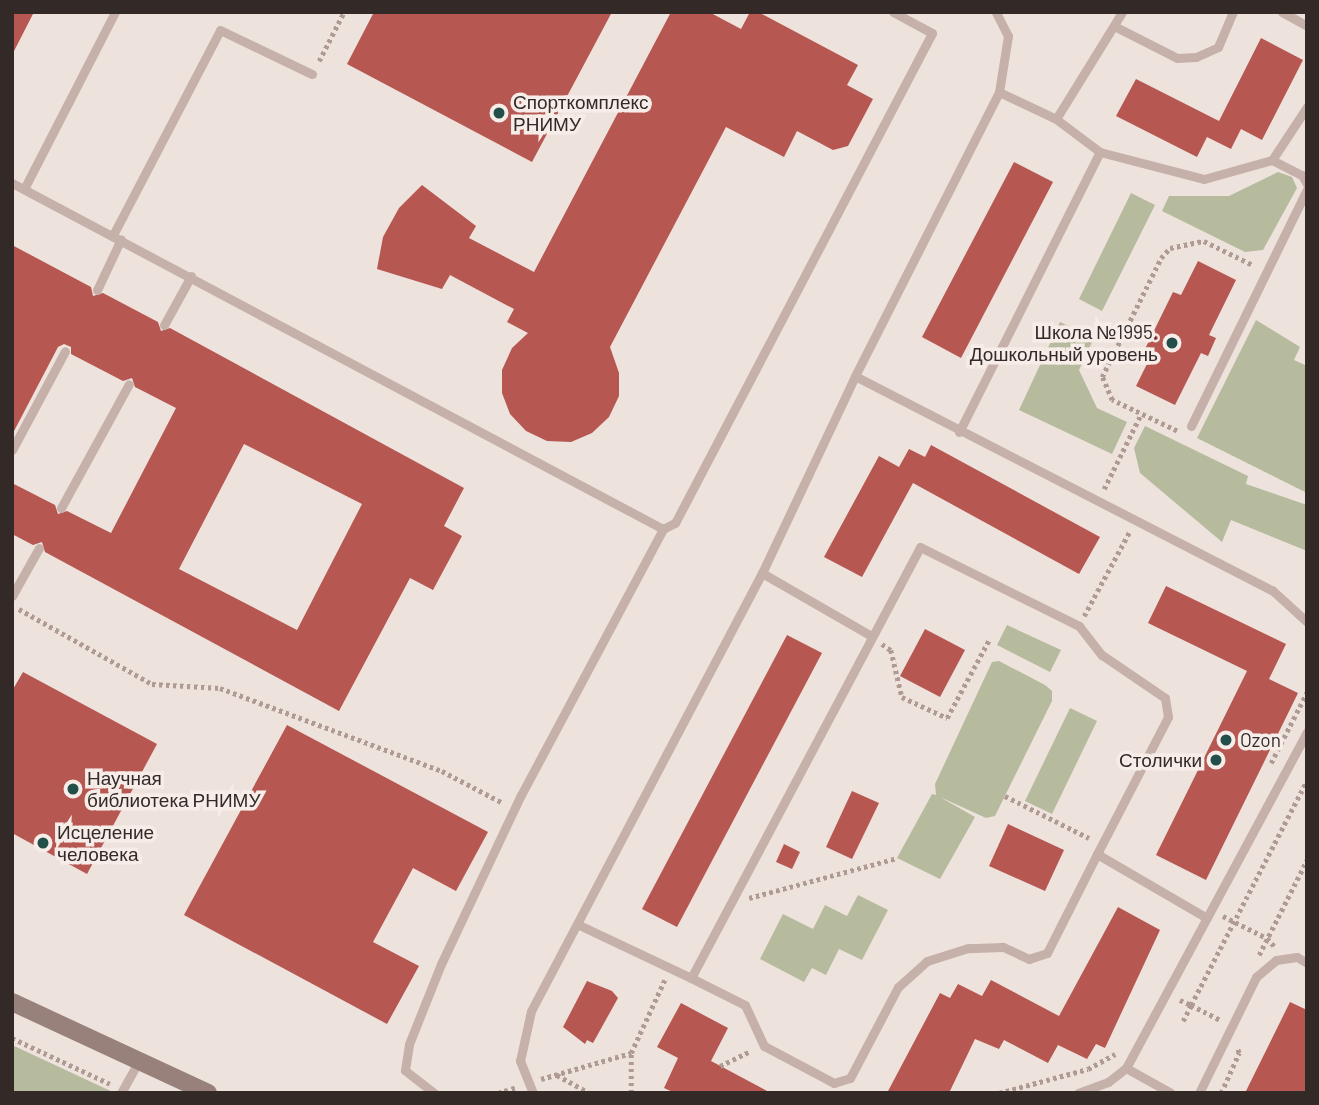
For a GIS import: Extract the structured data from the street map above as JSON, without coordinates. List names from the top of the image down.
{
  "places": [
    "Спорткомплекс РНИМУ",
    "Школа №1995. Дошкольный уровень",
    "Ozon",
    "Столички",
    "Научная библиотека РНИМУ",
    "Исцеление человека"
  ]
}
